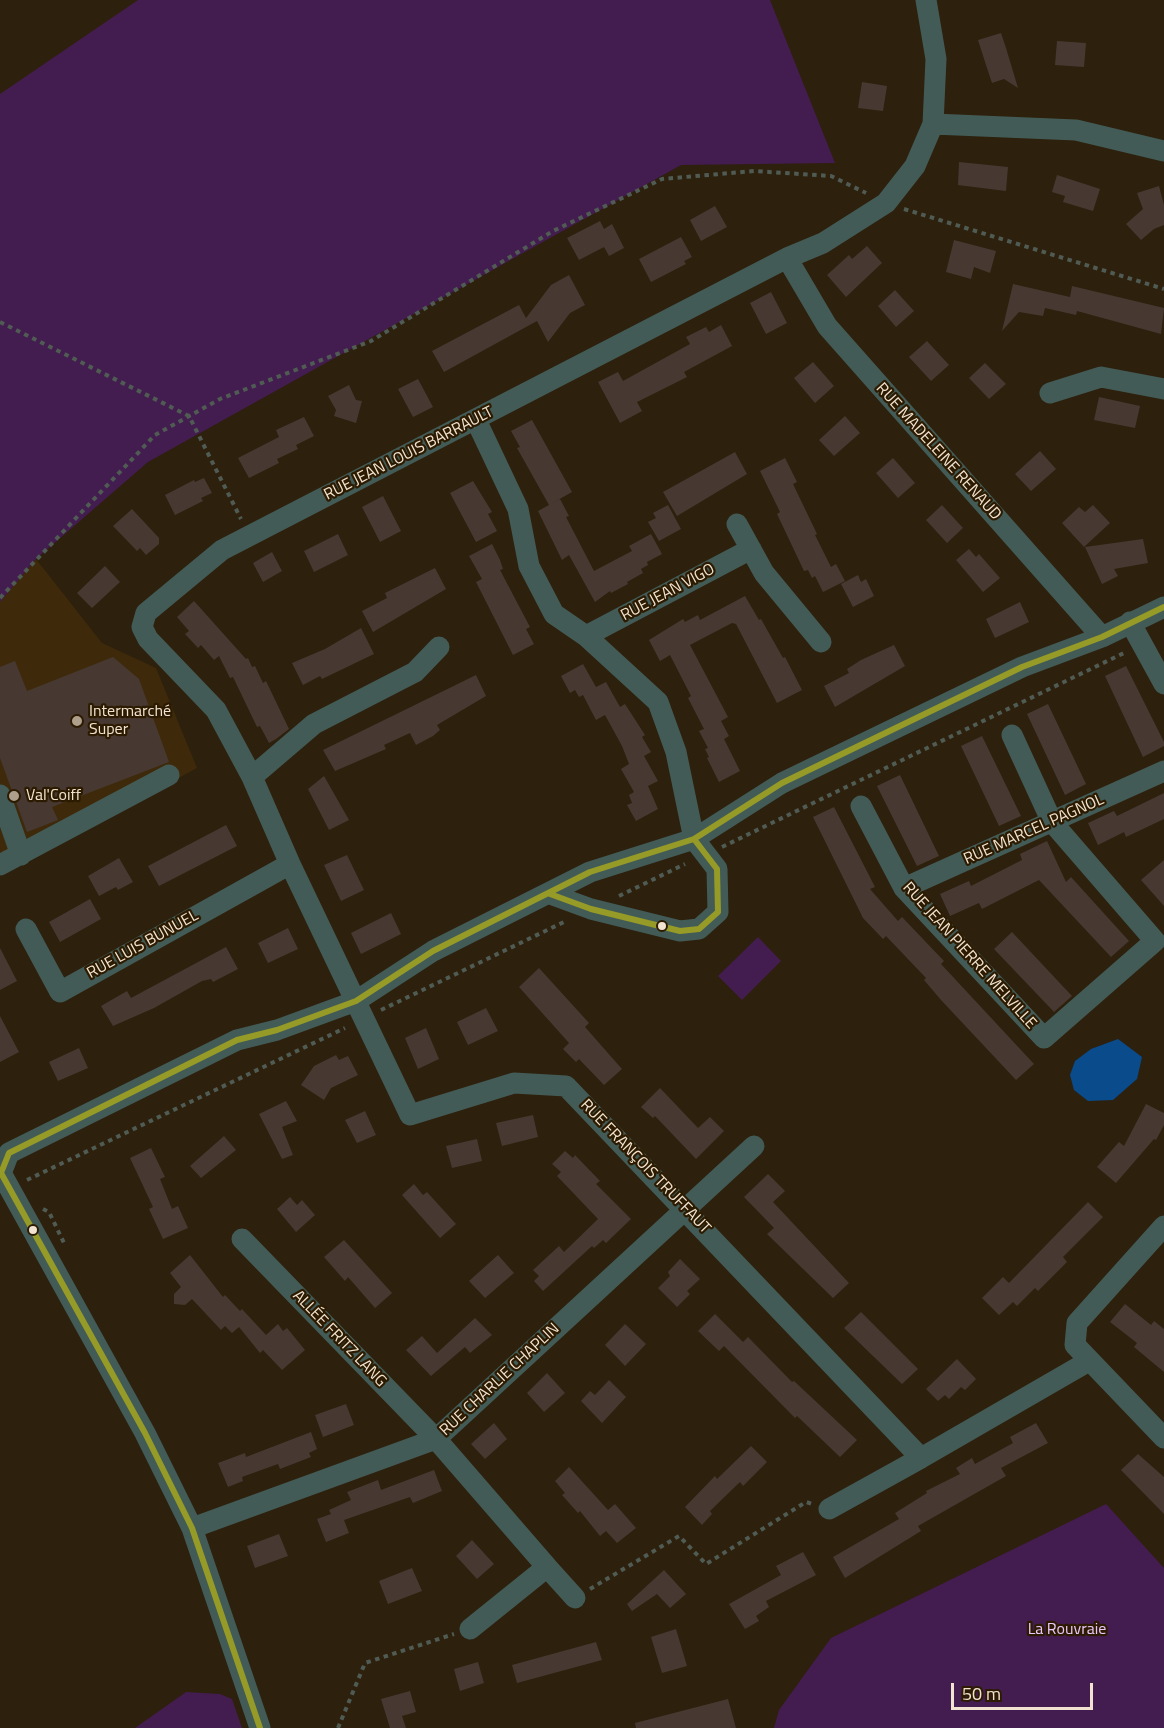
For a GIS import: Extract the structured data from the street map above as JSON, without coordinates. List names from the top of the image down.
{
  "streets": {
    "street": [
      "RUE MADELEINE RENAUD",
      "RUE JEAN LOUIS BARRAULT",
      "RUE JEAN VIGO",
      "RUE MARCEL PAGNOL",
      "RUE LUIS BUNUEL",
      "RUE JEAN PIERRE MELVILLE",
      "RUE FRANÇOIS TRUFFAUT",
      "ALLÉE FRITZ LANG",
      "RUE CHARLIE CHAPLIN"
    ]
  },
  "crossings": [
    ["RUE MADELEINE RENAUD", "RUE JEAN LOUIS BARRAULT"],
    ["RUE JEAN LOUIS BARRAULT", "RUE LUIS BUNUEL"],
    ["RUE JEAN LOUIS BARRAULT", "RUE FRANÇOIS TRUFFAUT"],
    ["RUE MARCEL PAGNOL", "RUE JEAN PIERRE MELVILLE"],
    ["RUE FRANÇOIS TRUFFAUT", "RUE CHARLIE CHAPLIN"],
    ["ALLÉE FRITZ LANG", "RUE CHARLIE CHAPLIN"]
  ],
  "parks": ["La Rouvraie"],
  "places": ["Intermarché Super", "Val'Coiff"],
  "scale_bar": "50 m"
}
